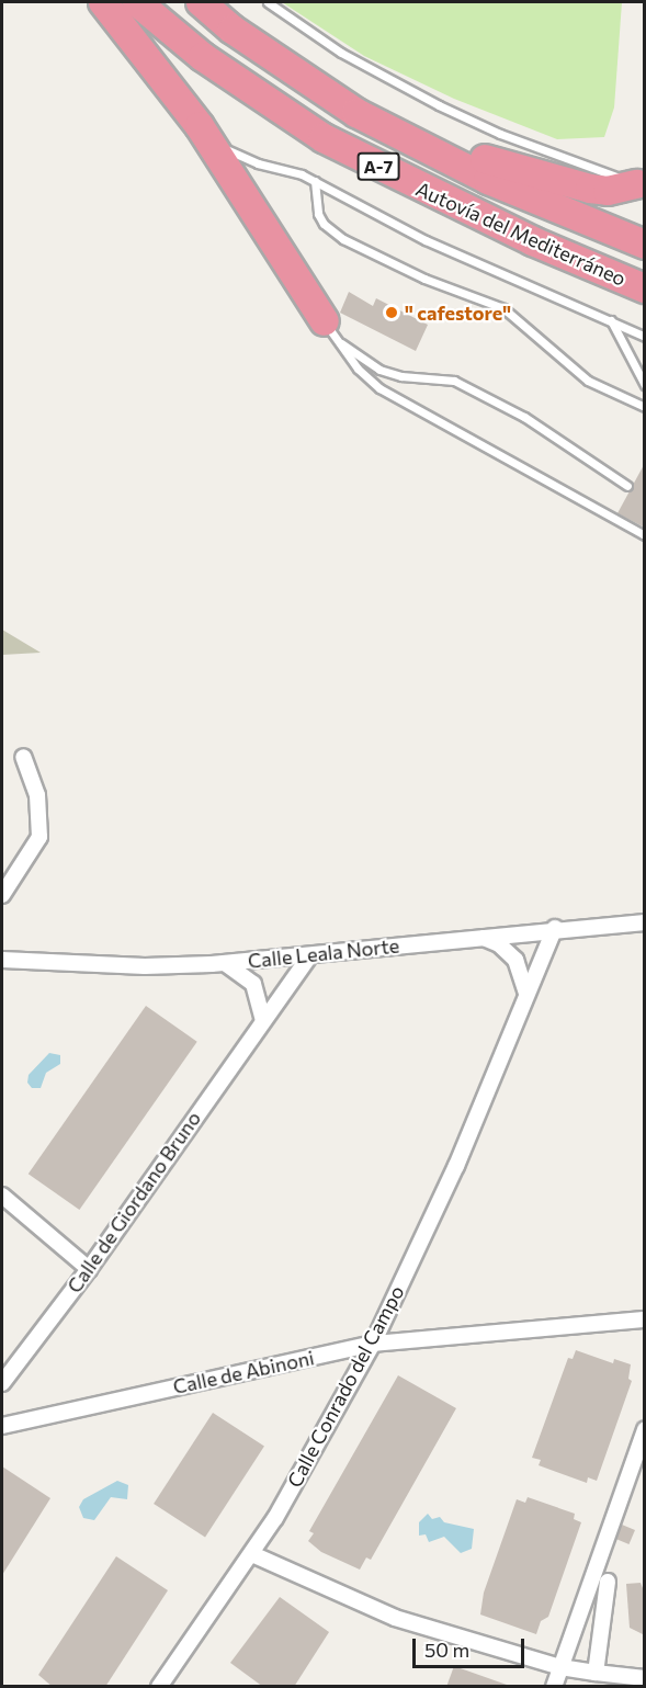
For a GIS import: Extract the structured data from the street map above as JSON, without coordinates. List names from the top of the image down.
{
  "streets": {
    "highway": ["A-7", "Autovía del Mediterráneo"],
    "street": [
      "Calle Leala Norte",
      "Calle de Giordano Bruno",
      "Calle de Abinoni",
      "Calle Conrado del Campo"
    ]
  },
  "crossings": [
    ["Calle Leala Norte", "Calle de Giordano Bruno"],
    ["Calle Leala Norte", "Calle Conrado del Campo"],
    ["Calle de Abinoni", "Calle Conrado del Campo"]
  ],
  "places": ["\" cafestore\""],
  "scale_bar": "50 m"
}
